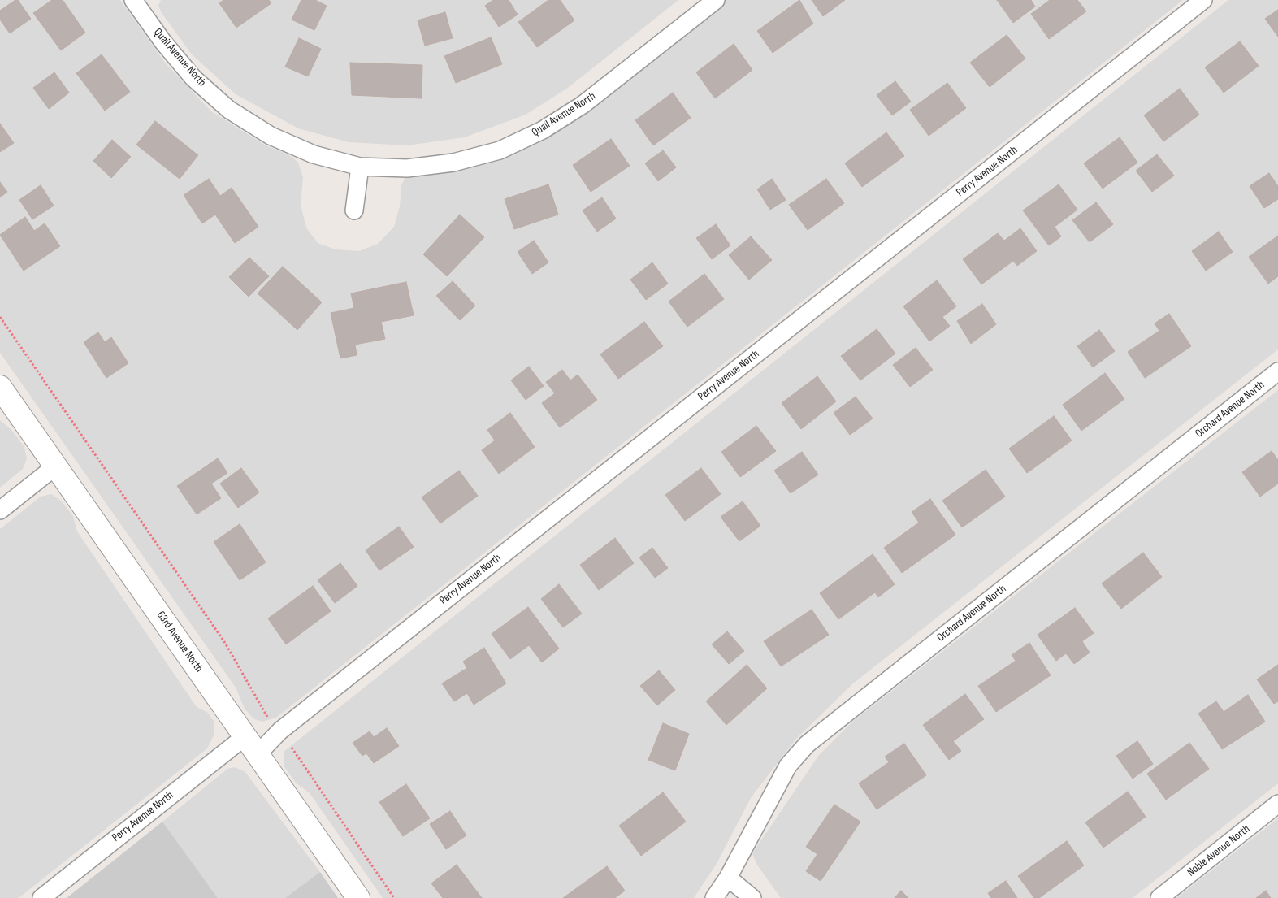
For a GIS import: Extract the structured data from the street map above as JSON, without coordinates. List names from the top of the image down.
{
  "streets": {
    "street": [
      "Quail Avenue North",
      "Perry Avenue North",
      "Orchard Avenue North",
      "63rd Avenue North",
      "Noble Avenue North"
    ]
  },
  "crossings": [
    ["Perry Avenue North", "63rd Avenue North"]
  ]
}
